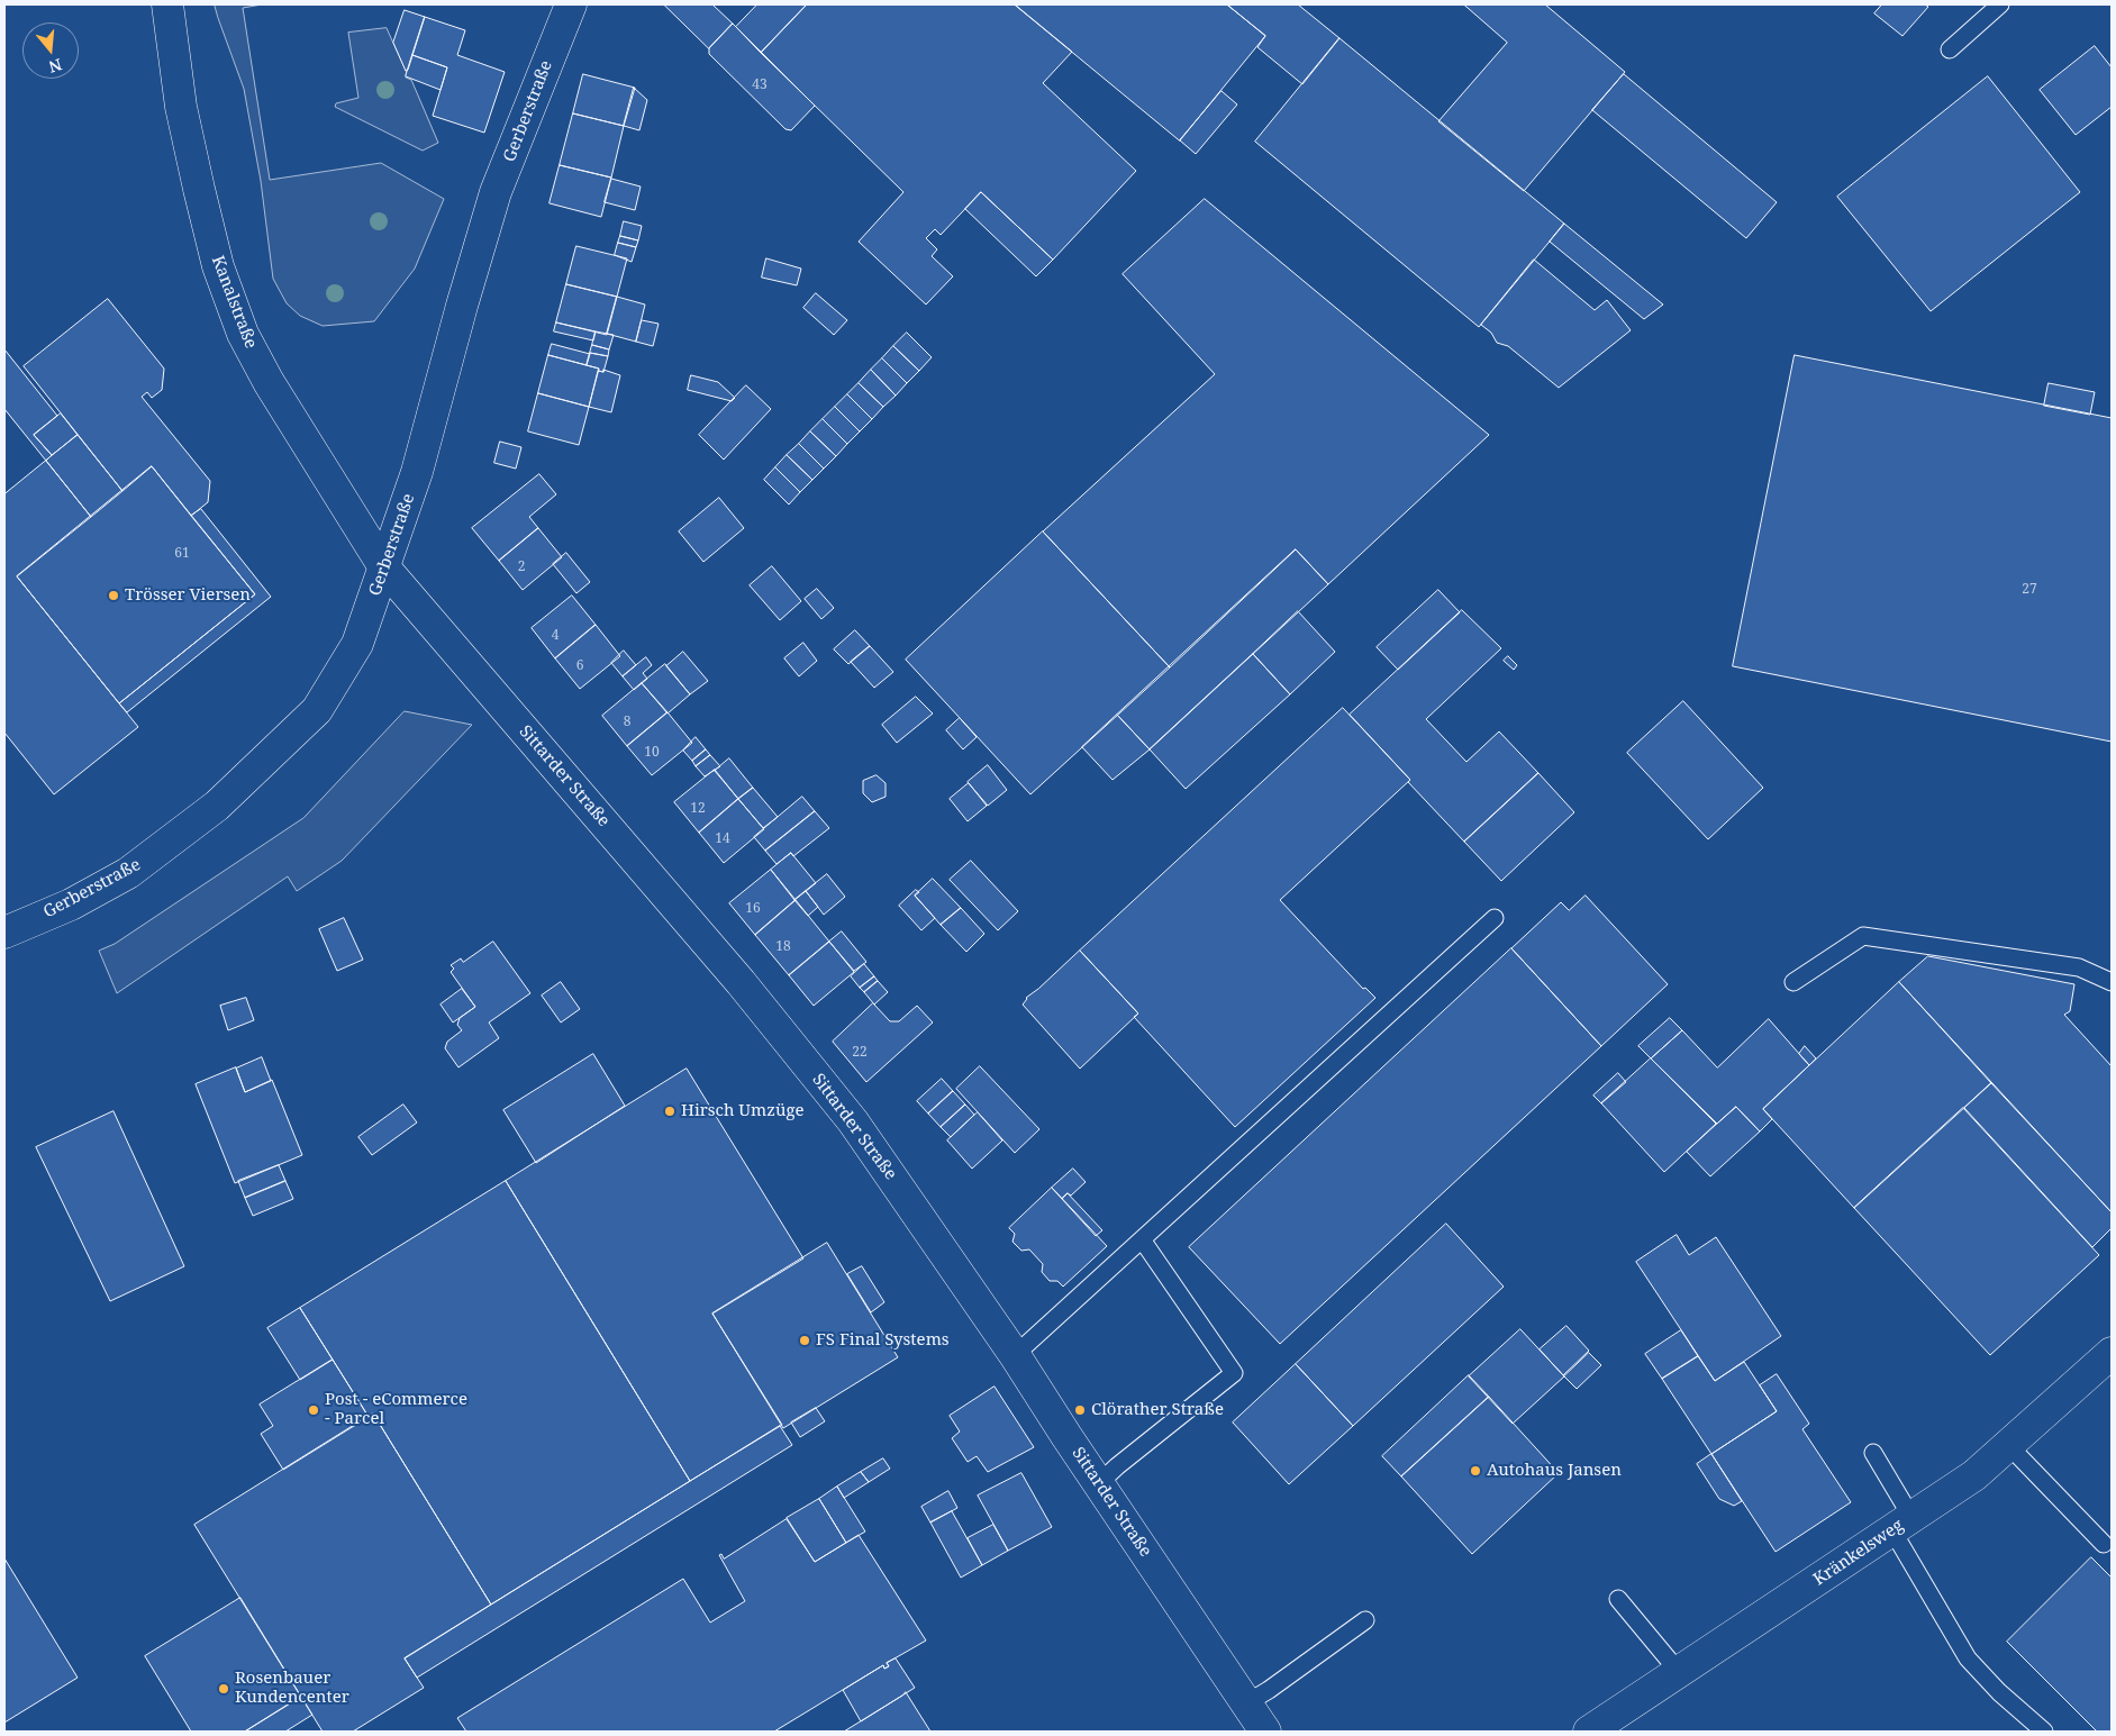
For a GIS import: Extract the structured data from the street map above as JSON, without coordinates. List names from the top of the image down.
{
  "streets": {
    "street": [
      "Gerberstraße",
      "Kanalstraße",
      "Sittarder Straße",
      "Kränkelsweg"
    ]
  },
  "crossings": [
    ["Gerberstraße", "Kanalstraße"],
    ["Gerberstraße", "Sittarder Straße"],
    ["Kanalstraße", "Sittarder Straße"]
  ],
  "places": [
    "Trösser Viersen",
    "Hirsch Umzüge",
    "FS Final Systems",
    "Post - eCommerce - Parcel",
    "Clörather Straße",
    "Autohaus Jansen",
    "Rosenbauer Kundencenter"
  ],
  "house_numbers": [
    "43",
    "61",
    "2",
    "27",
    "4",
    "6",
    "8",
    "10",
    "12",
    "14",
    "16",
    "18",
    "22"
  ],
  "north": "bottom"
}
